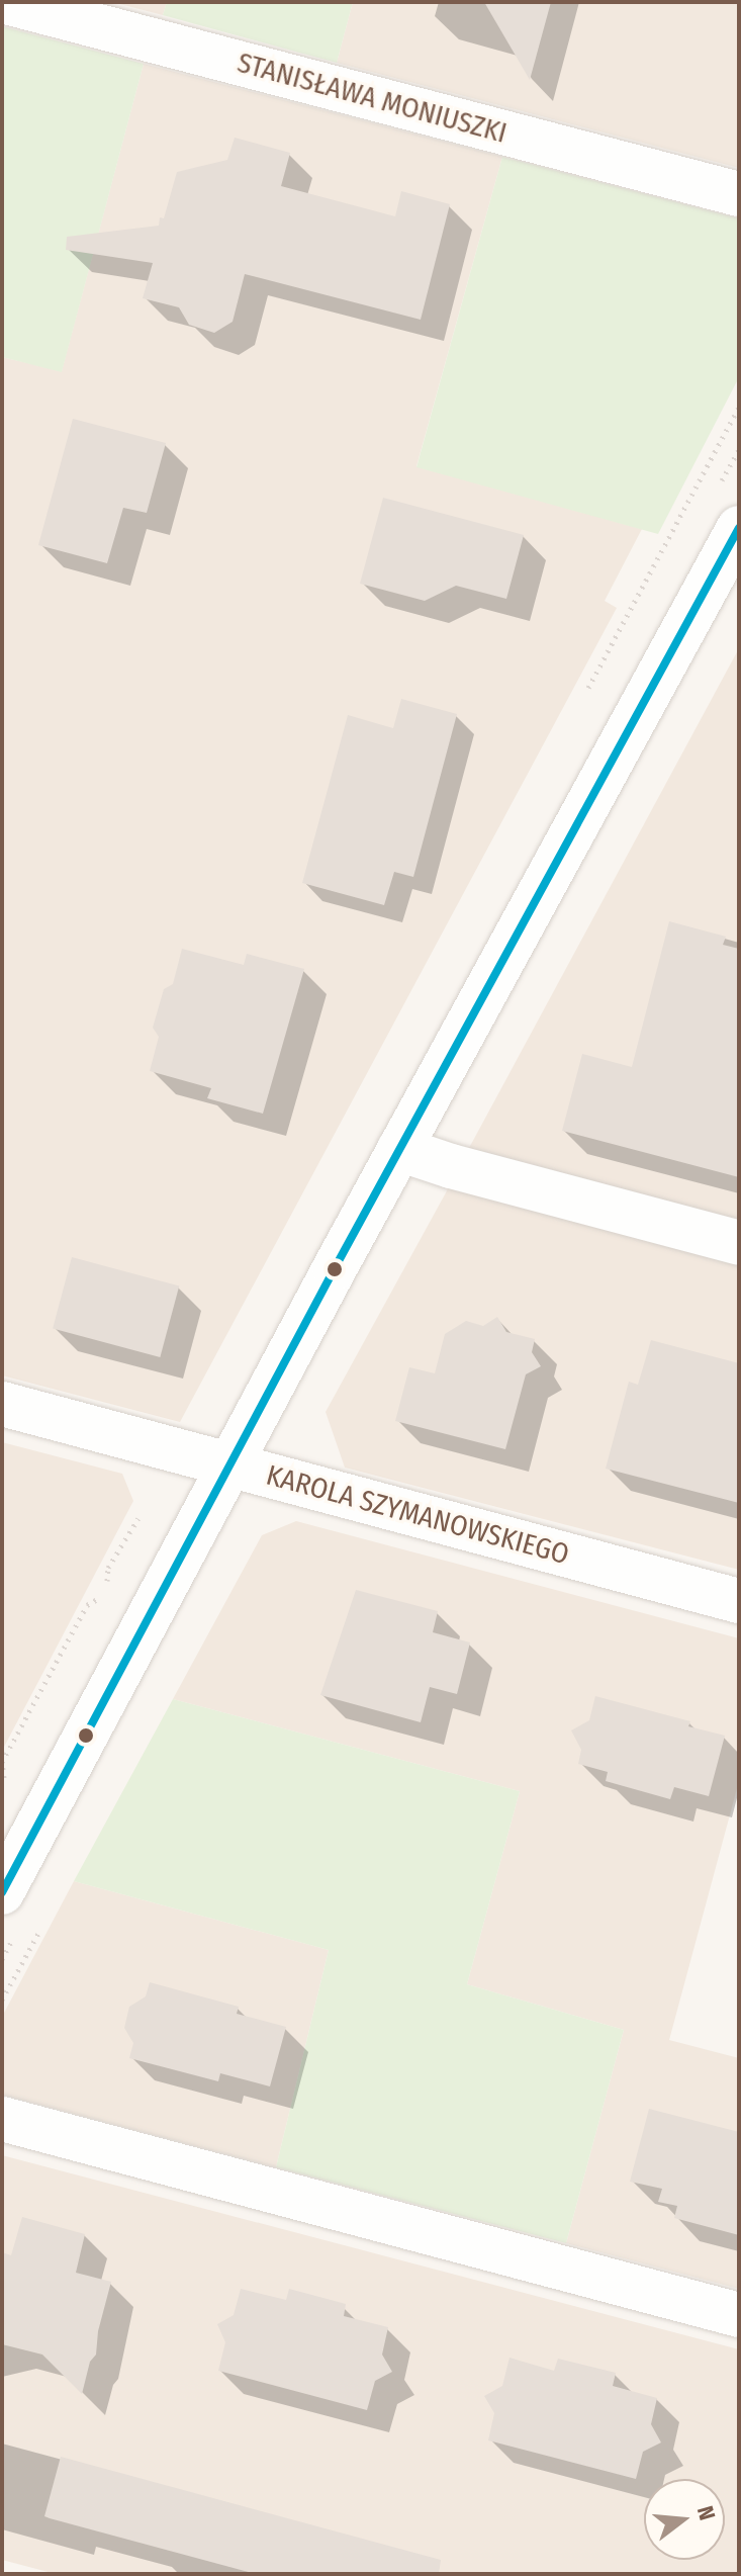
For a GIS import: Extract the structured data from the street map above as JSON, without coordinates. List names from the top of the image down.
{
  "streets": {
    "street": ["STANISŁAWA MONIUSZKI", "KAROLA SZYMANOWSKIEGO"]
  },
  "north": "right"
}
